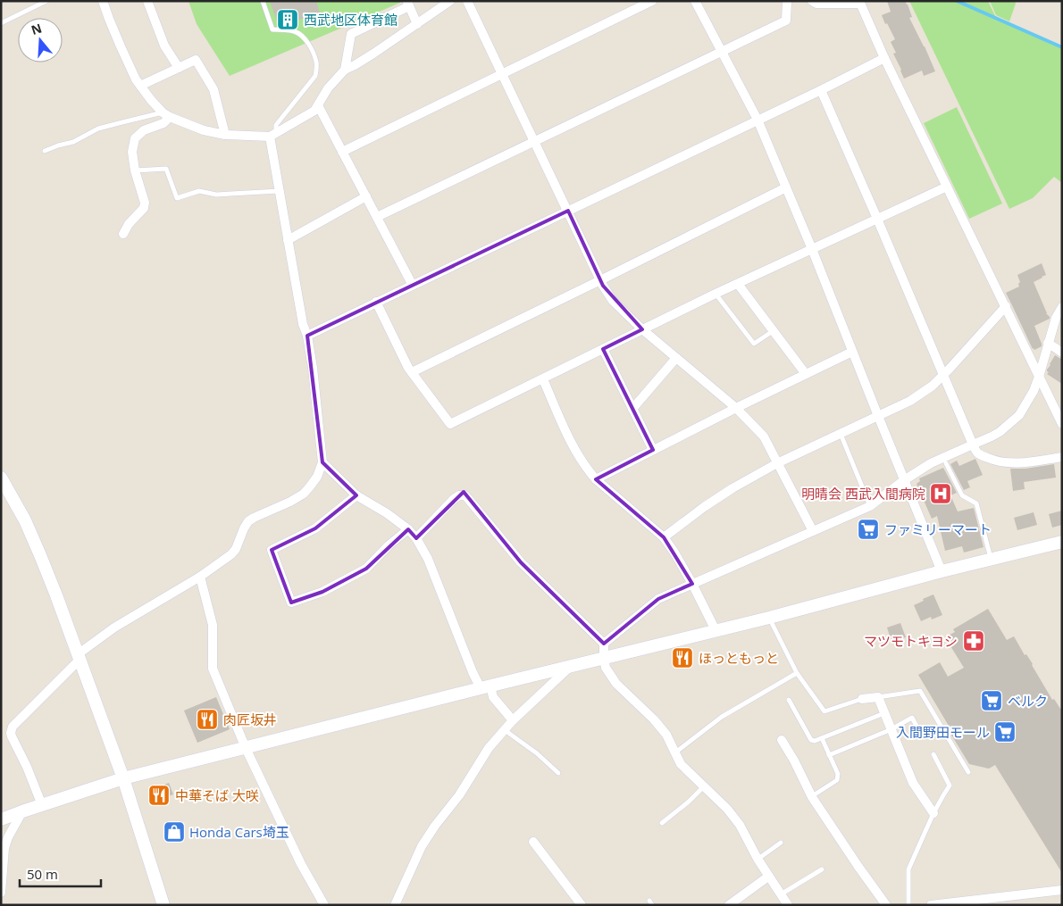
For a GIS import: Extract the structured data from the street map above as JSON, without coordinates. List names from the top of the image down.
{
  "places": {
    "building": ["西武地区体育館"],
    "hospital": ["明晴会 西武入間病院"],
    "supermarket": ["ファミリーマート", "ベルク", "入間野田モール"],
    "pharmacy": ["マツモトキヨシ"],
    "restaurant": ["ほっともっと", "肉匠坂井", "中華そば 大咲"],
    "shop": ["Honda Cars埼玉"]
  },
  "scale_bar": "50 m",
  "north": "top"
}
